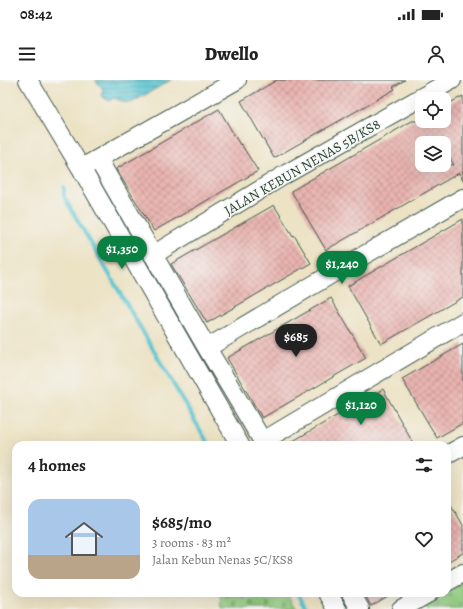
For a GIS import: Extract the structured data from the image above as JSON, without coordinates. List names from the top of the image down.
{
  "streets": {
    "street": ["JALAN KEBUN NENAS 5B/KS8"]
  },
  "page": {
    "status": "08:42",
    "header": "Dwello",
    "price": [
      "$1,350",
      "$1,240",
      "$685",
      "$1,120"
    ],
    "heading": "4 homes",
    "list": [
      {
        "name": "$685/mo",
        "note": "3 rooms · 83 m² · Jalan Kebun Nenas 5C/KS8"
      }
    ]
  }
}
